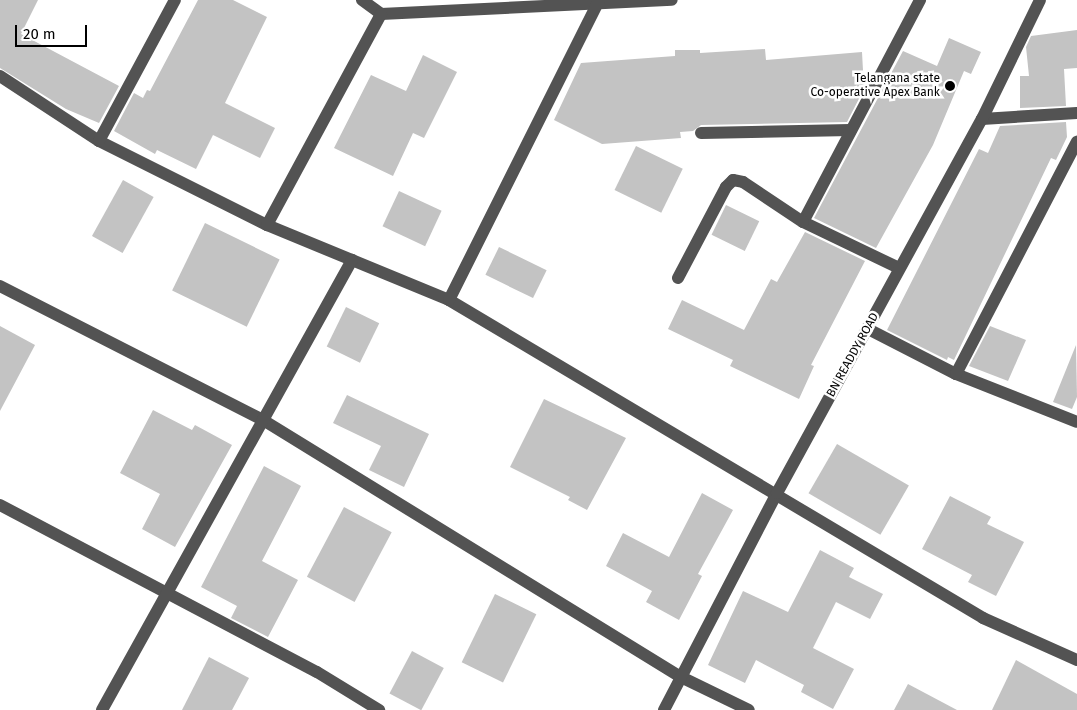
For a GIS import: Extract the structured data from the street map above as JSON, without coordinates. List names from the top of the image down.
{
  "streets": {
    "street": ["BN READDY ROAD"]
  },
  "places": ["Telangana state Co-operative Apex Bank"],
  "scale_bar": "20 m"
}
